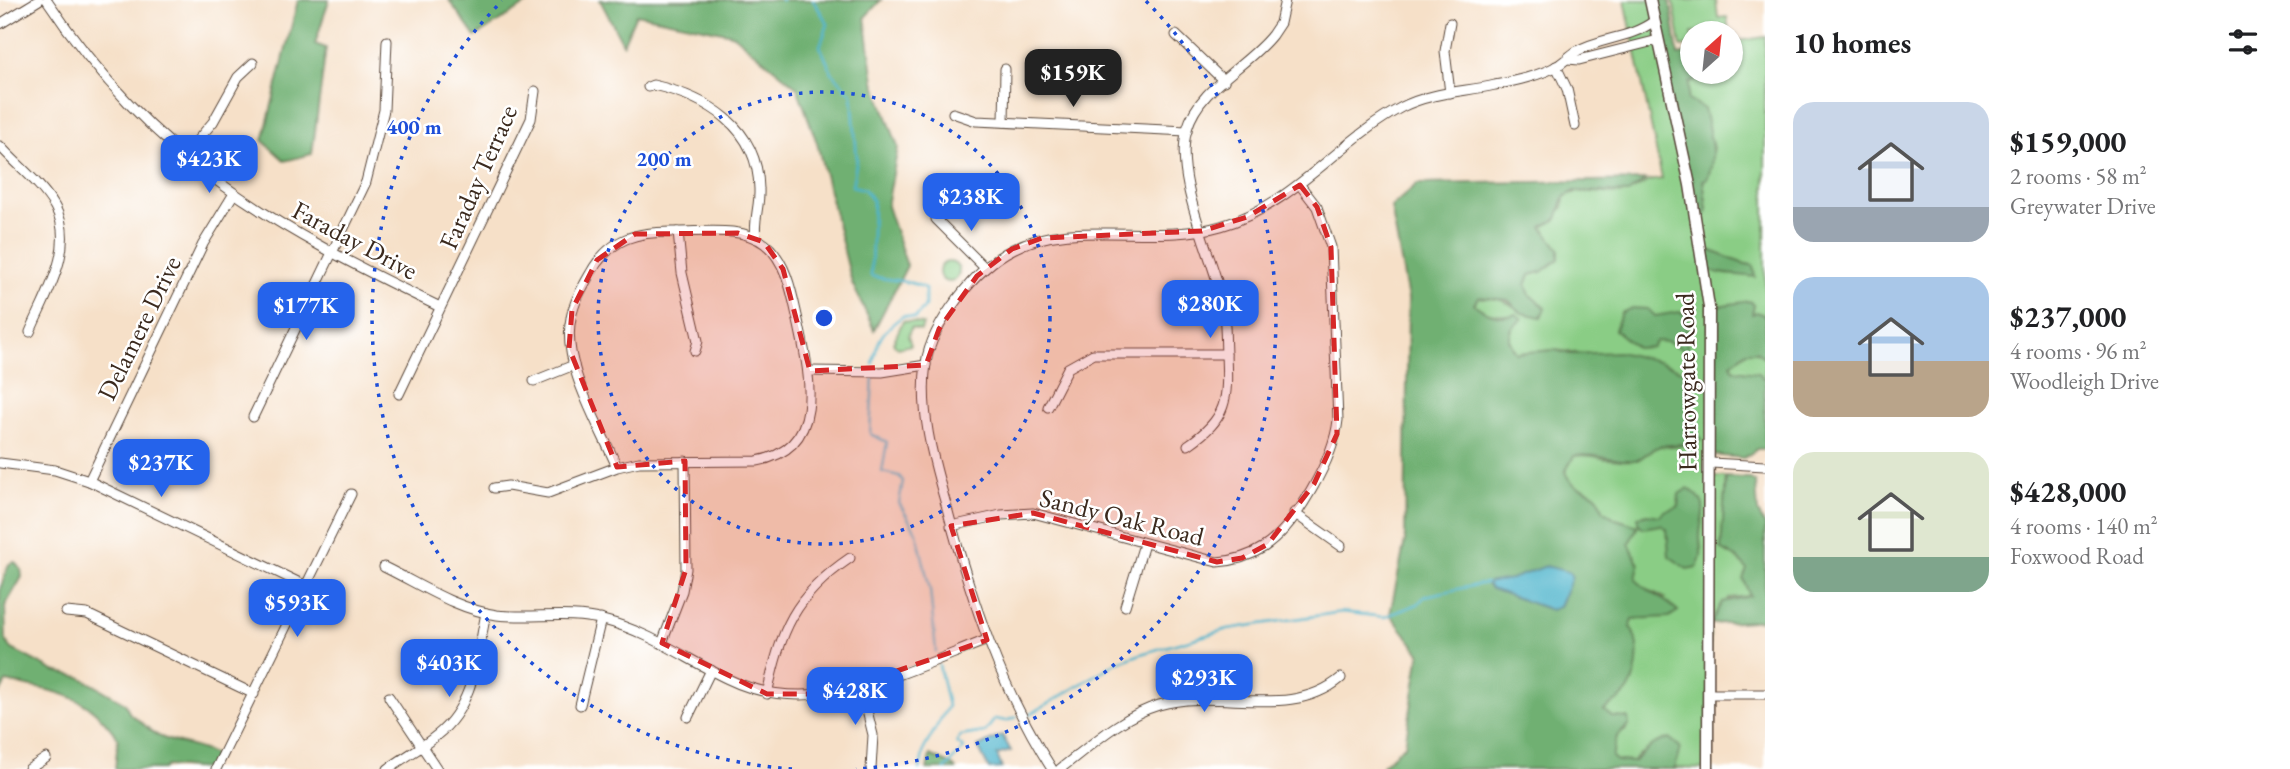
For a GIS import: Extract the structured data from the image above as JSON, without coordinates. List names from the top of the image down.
{
  "streets": {
    "main road": ["Harrowgate Road"],
    "street": [
      "Faraday Terrace",
      "Faraday Drive",
      "Delamere Drive",
      "Sandy Oak Road"
    ]
  },
  "crossings": [
    ["Faraday Terrace", "Faraday Drive"],
    ["Faraday Drive", "Delamere Drive"]
  ],
  "north": "top right",
  "page": {
    "heading": "10 homes",
    "price": [
      "$159K",
      "$423K",
      "$238K",
      "$280K",
      "$177K",
      "$237K",
      "$593K",
      "$403K",
      "$293K",
      "$428K"
    ],
    "list": [
      {
        "name": "$159,000",
        "note": "2 rooms · 58 m² · Greywater Drive"
      },
      {
        "name": "$237,000",
        "note": "4 rooms · 96 m² · Woodleigh Drive"
      },
      {
        "name": "$428,000",
        "note": "4 rooms · 140 m² · Foxwood Road"
      }
    ]
  },
  "rings": ["400 m", "200 m"]
}
